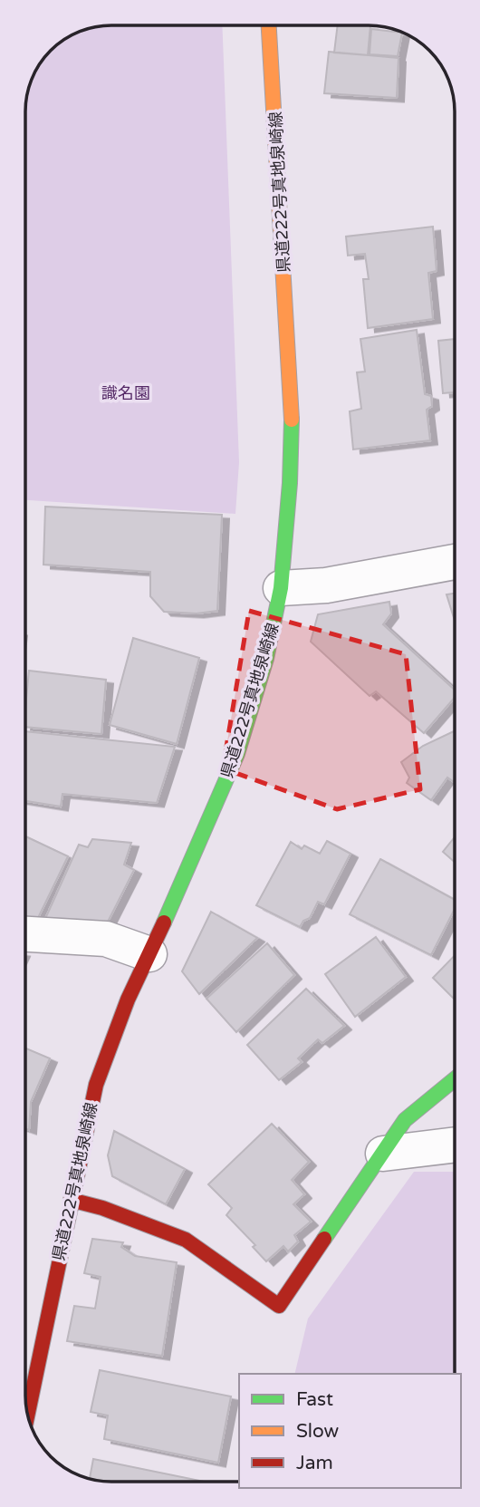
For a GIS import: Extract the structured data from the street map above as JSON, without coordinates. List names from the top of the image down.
{
  "streets": {
    "main road": ["県道222号真地泉崎線"]
  },
  "parks": ["識名園"],
  "legend": ["Fast", "Slow", "Jam"]
}
